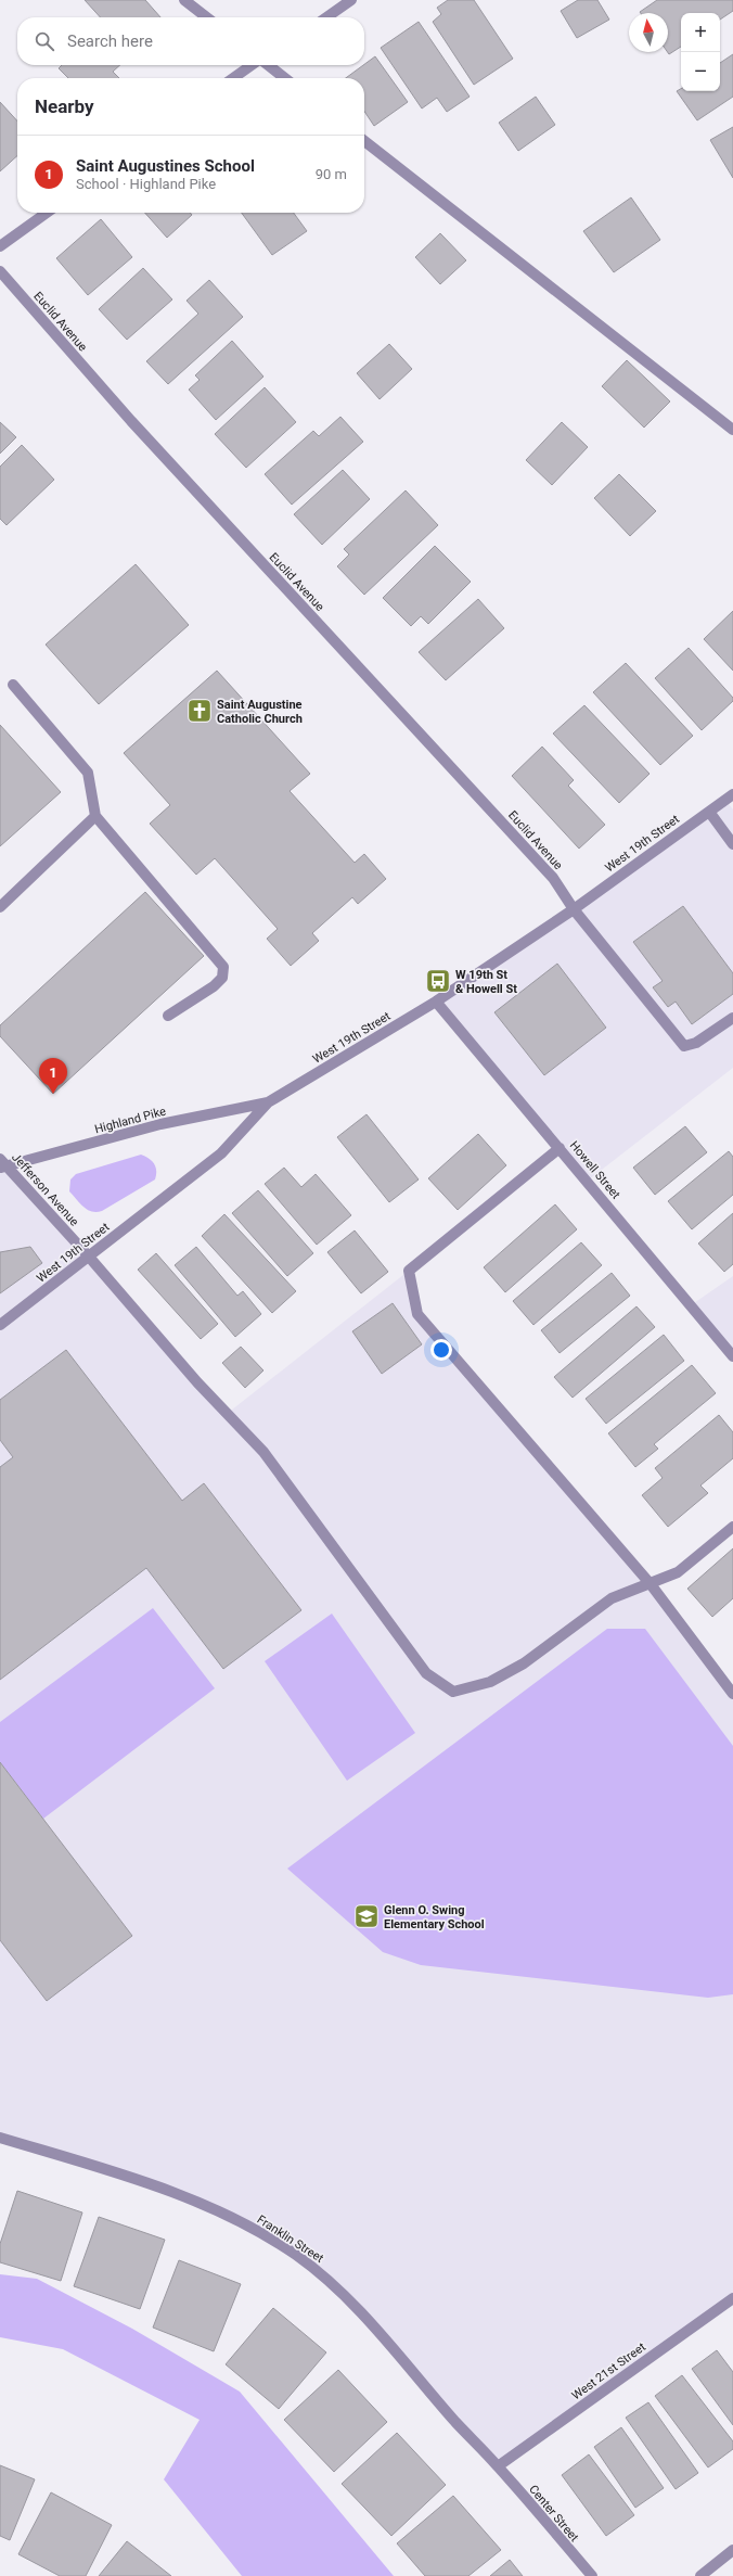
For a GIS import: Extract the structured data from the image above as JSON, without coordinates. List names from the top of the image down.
{
  "streets": {
    "street": [
      "Euclid Avenue",
      "West 19th Street",
      "Highland Pike",
      "Howell Street",
      "Jefferson Avenue",
      "Franklin Street",
      "West 21st Street",
      "Center Street"
    ]
  },
  "crossings": [
    ["Euclid Avenue", "West 19th Street"],
    ["West 19th Street", "Highland Pike"],
    ["West 19th Street", "Howell Street"],
    ["West 19th Street", "Jefferson Avenue"],
    ["Highland Pike", "Jefferson Avenue"],
    ["Franklin Street", "West 21st Street"],
    ["Franklin Street", "Center Street"],
    ["West 21st Street", "Center Street"]
  ],
  "places": {
    "church": ["Saint Augustine Catholic Church"],
    "bus stop": ["W 19th St & Howell St"],
    "school or university": ["Glenn O. Swing Elementary School"]
  },
  "north": "top",
  "page": {
    "map_buttons": ["+", "−"],
    "search": "Search here",
    "heading": "Nearby",
    "list": [
      {
        "mark": "1",
        "name": "Saint Augustines School",
        "note": "School · Highland Pike",
        "value": "90 m"
      }
    ],
    "pins": "1"
  }
}
